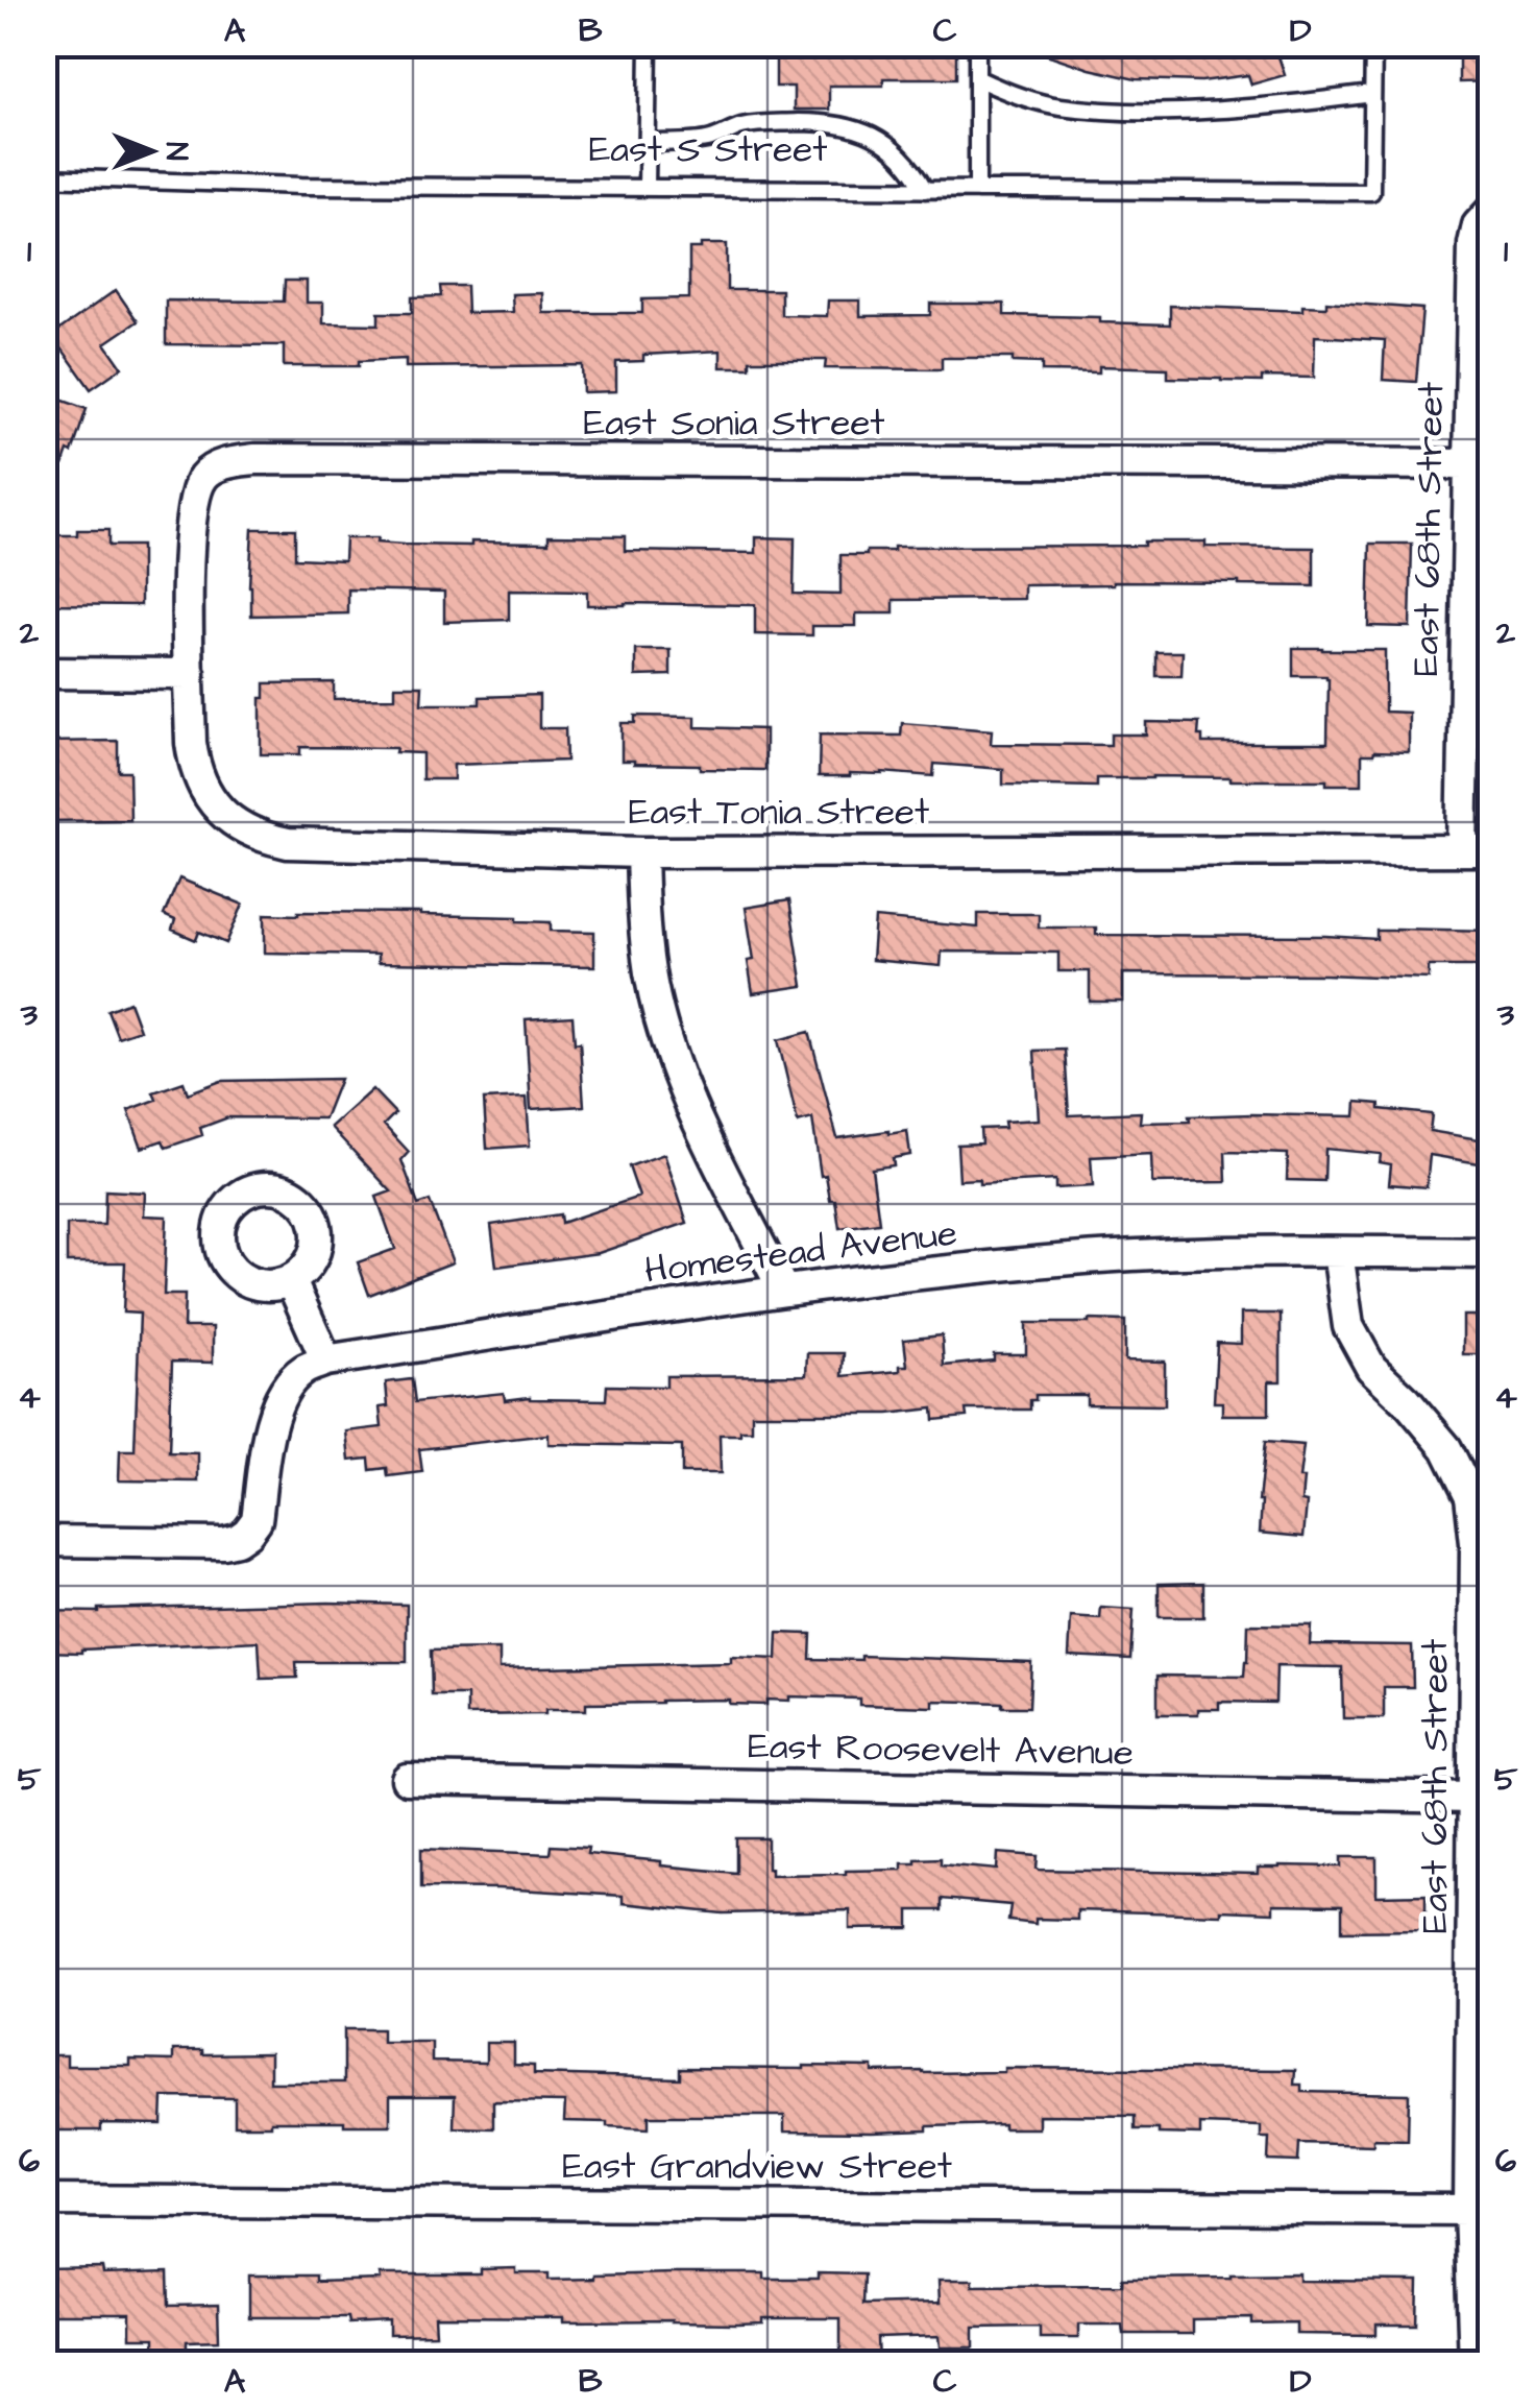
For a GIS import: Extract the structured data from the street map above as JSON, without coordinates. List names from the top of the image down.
{
  "streets": {
    "street": [
      "East Sonia Street",
      "East 68th Street",
      "East Tonia Street",
      "Homestead Avenue",
      "East Roosevelt Avenue",
      "East Grandview Street"
    ],
    "lane": ["East S Street"]
  },
  "crossings": [
    ["East Sonia Street", "East 68th Street"],
    ["East Sonia Street", "East Tonia Street"],
    ["East 68th Street", "East Tonia Street"],
    ["East 68th Street", "Homestead Avenue"],
    ["East 68th Street", "East Roosevelt Avenue"],
    ["East 68th Street", "East Grandview Street"]
  ],
  "north": "right",
  "grid": {
    "columns": [
      "A",
      "B",
      "C",
      "D"
    ],
    "rows": [
      "1",
      "2",
      "3",
      "4",
      "5",
      "6"
    ]
  }
}
